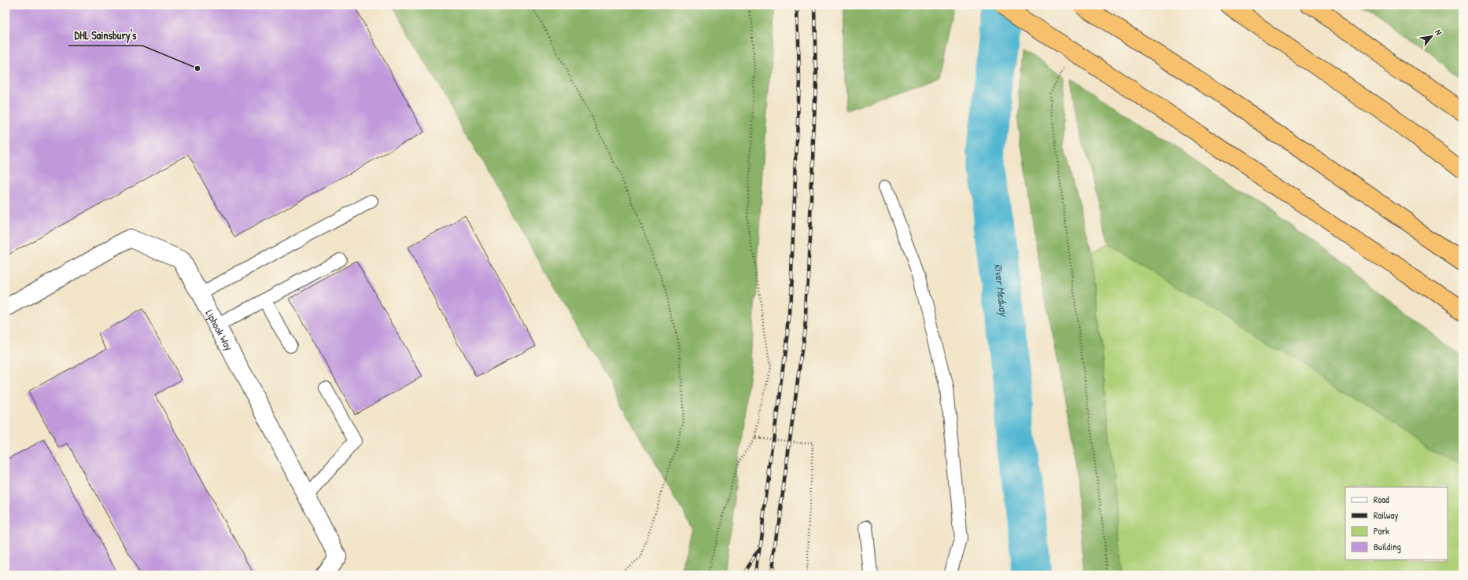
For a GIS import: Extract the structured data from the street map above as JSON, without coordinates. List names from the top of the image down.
{
  "streets": {
    "street": ["Liphook Way"]
  },
  "water": ["River Medway"],
  "places": ["DHL Sainsbury's"],
  "legend": [
    "Road",
    "Railway",
    "Park",
    "Building"
  ],
  "north": "top right"
}
